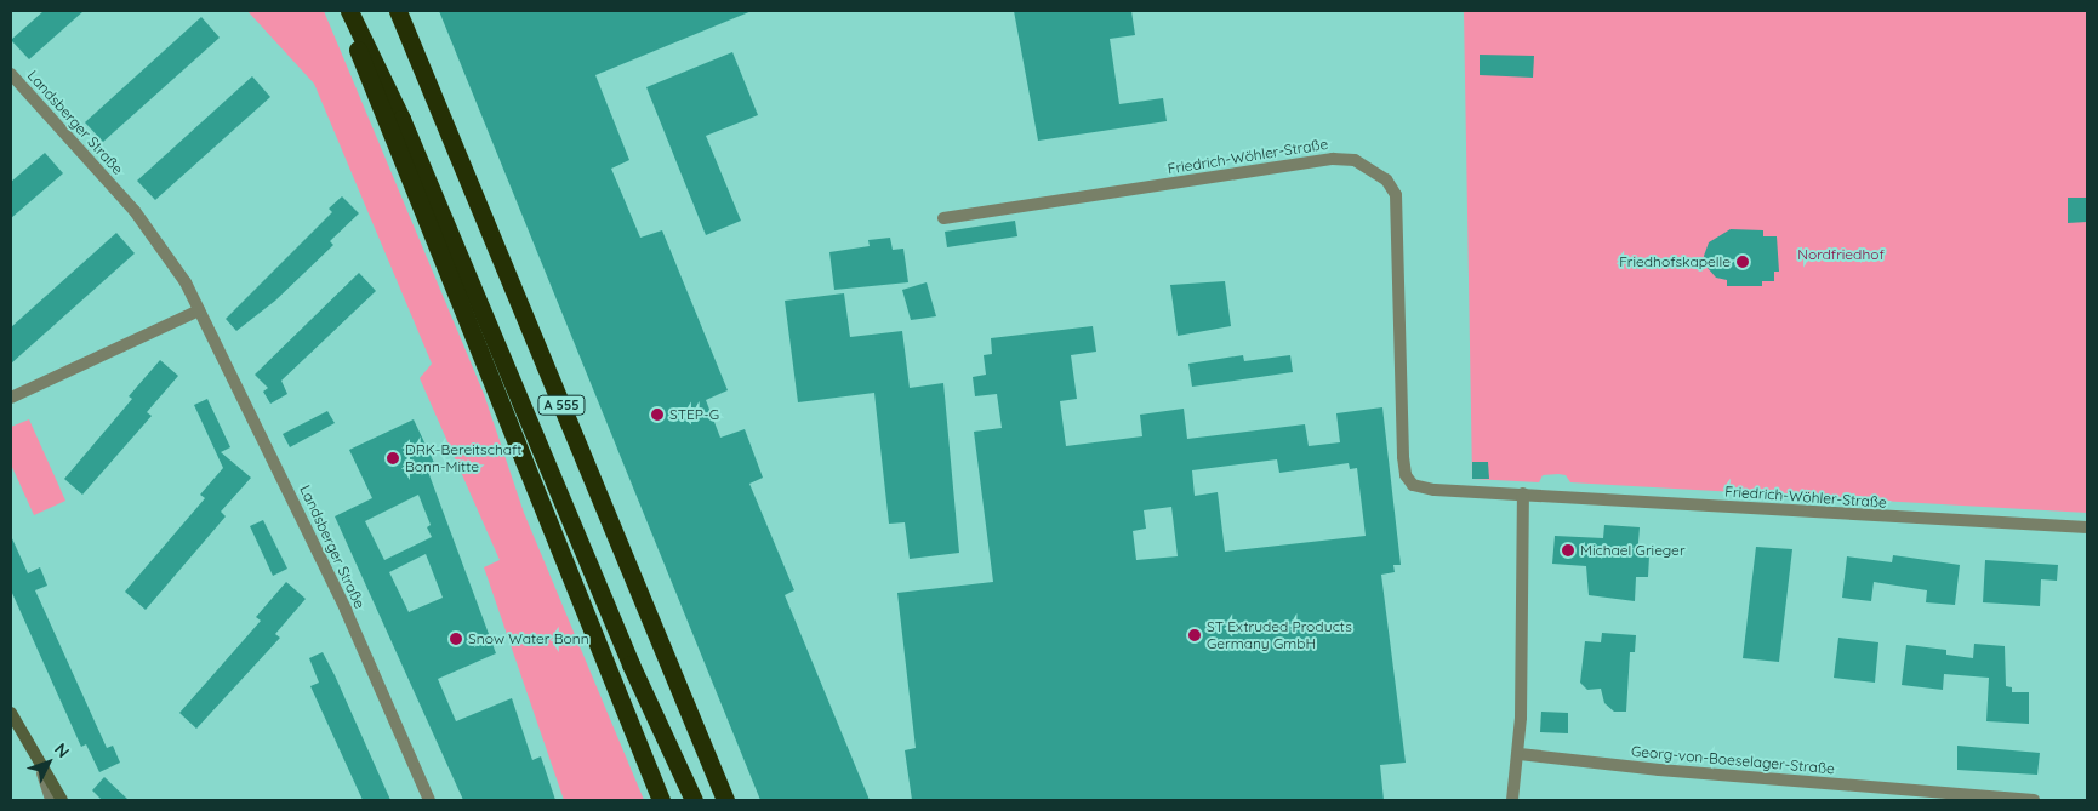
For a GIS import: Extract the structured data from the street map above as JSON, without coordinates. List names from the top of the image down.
{
  "streets": {
    "highway": ["A 555"],
    "street": ["Landsberger Straße", "Friedrich-Wöhler-Straße", "Georg-von-Boeselager-Straße"]
  },
  "parks": ["Nordfriedhof"],
  "places": [
    "Friedhofskapelle",
    "STEP-G",
    "DRK-Bereitschaft Bonn-Mitte",
    "Michael Grieger",
    "ST Extruded Products Germany GmbH",
    "Snow Water Bonn"
  ],
  "north": "top right"
}
